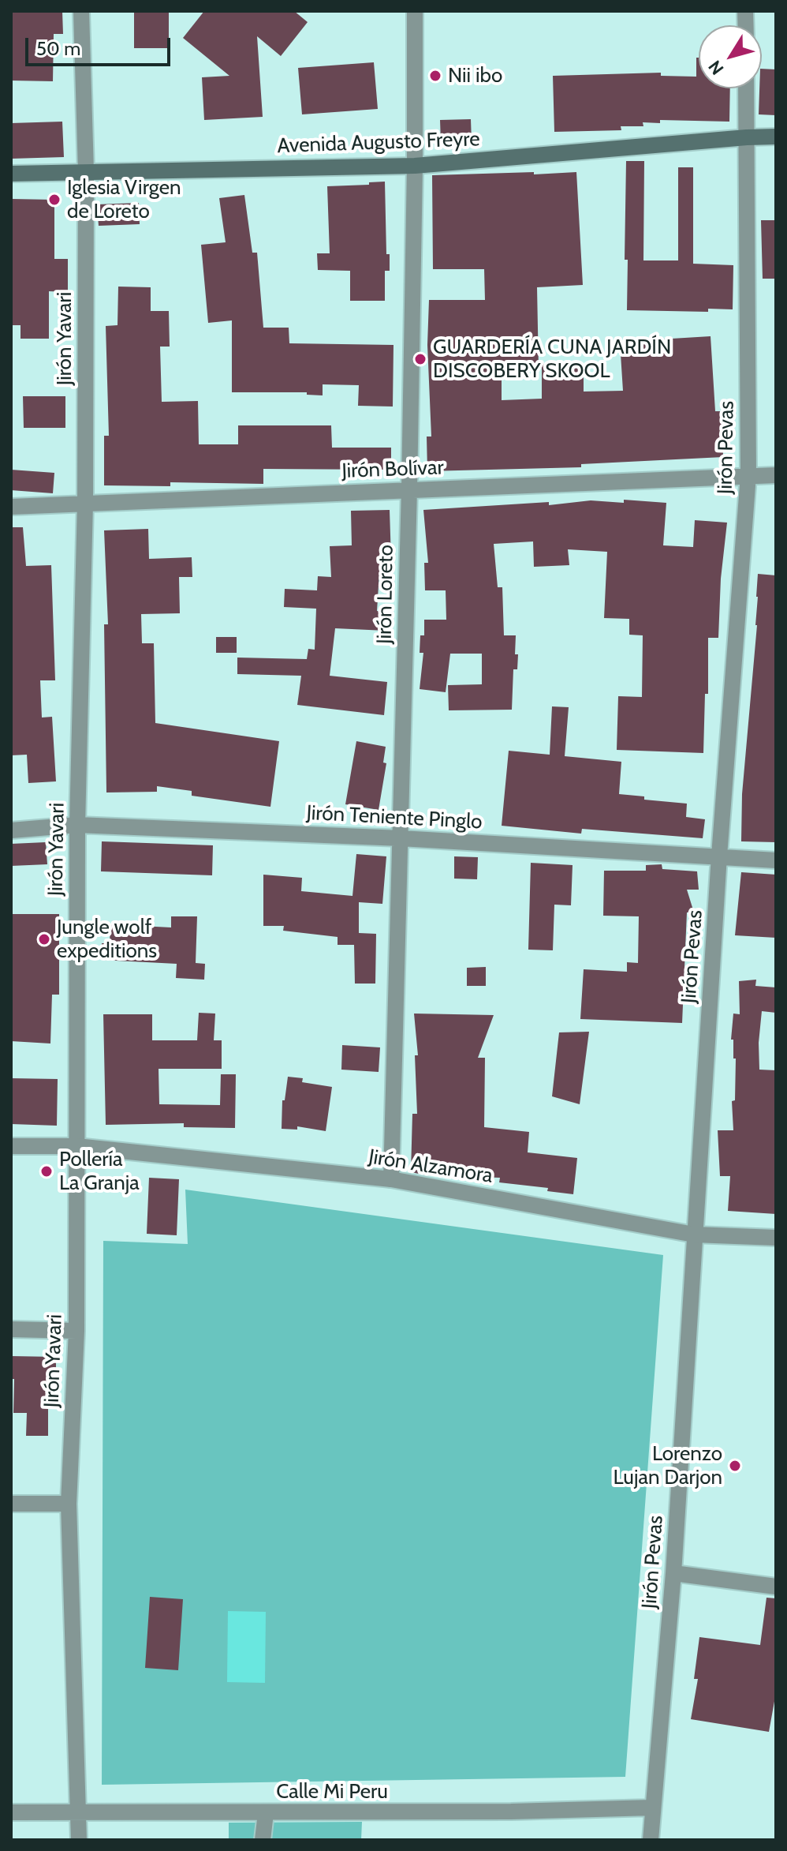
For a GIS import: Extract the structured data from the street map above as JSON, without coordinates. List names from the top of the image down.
{
  "streets": {
    "main road": ["Avenida Augusto Freyre"],
    "street": [
      "Jirón Yavari",
      "Jirón Pevas",
      "Jirón Bolívar",
      "Jirón Loreto",
      "Jirón Teniente Pinglo",
      "Jirón Alzamora",
      "Calle Mi Peru"
    ]
  },
  "crossings": [
    ["Avenida Augusto Freyre", "Jirón Yavari"],
    ["Avenida Augusto Freyre", "Jirón Pevas"],
    ["Avenida Augusto Freyre", "Jirón Loreto"],
    ["Jirón Yavari", "Jirón Bolívar"],
    ["Jirón Yavari", "Jirón Teniente Pinglo"],
    ["Jirón Yavari", "Jirón Alzamora"],
    ["Jirón Yavari", "Calle Mi Peru"],
    ["Jirón Pevas", "Jirón Bolívar"],
    ["Jirón Pevas", "Jirón Teniente Pinglo"],
    ["Jirón Pevas", "Jirón Alzamora"],
    ["Jirón Pevas", "Calle Mi Peru"],
    ["Jirón Bolívar", "Jirón Loreto"],
    ["Jirón Loreto", "Jirón Teniente Pinglo"],
    ["Jirón Loreto", "Jirón Alzamora"]
  ],
  "places": [
    "Nii ibo",
    "Iglesia Virgen de Loreto",
    "GUARDERÍA CUNA JARDÍN DISCOBERY SKOOL",
    "Jungle wolf expeditions",
    "Pollería La Granja",
    "Lorenzo Lujan Darjon"
  ],
  "scale_bar": "50 m",
  "north": "bottom left"
}
